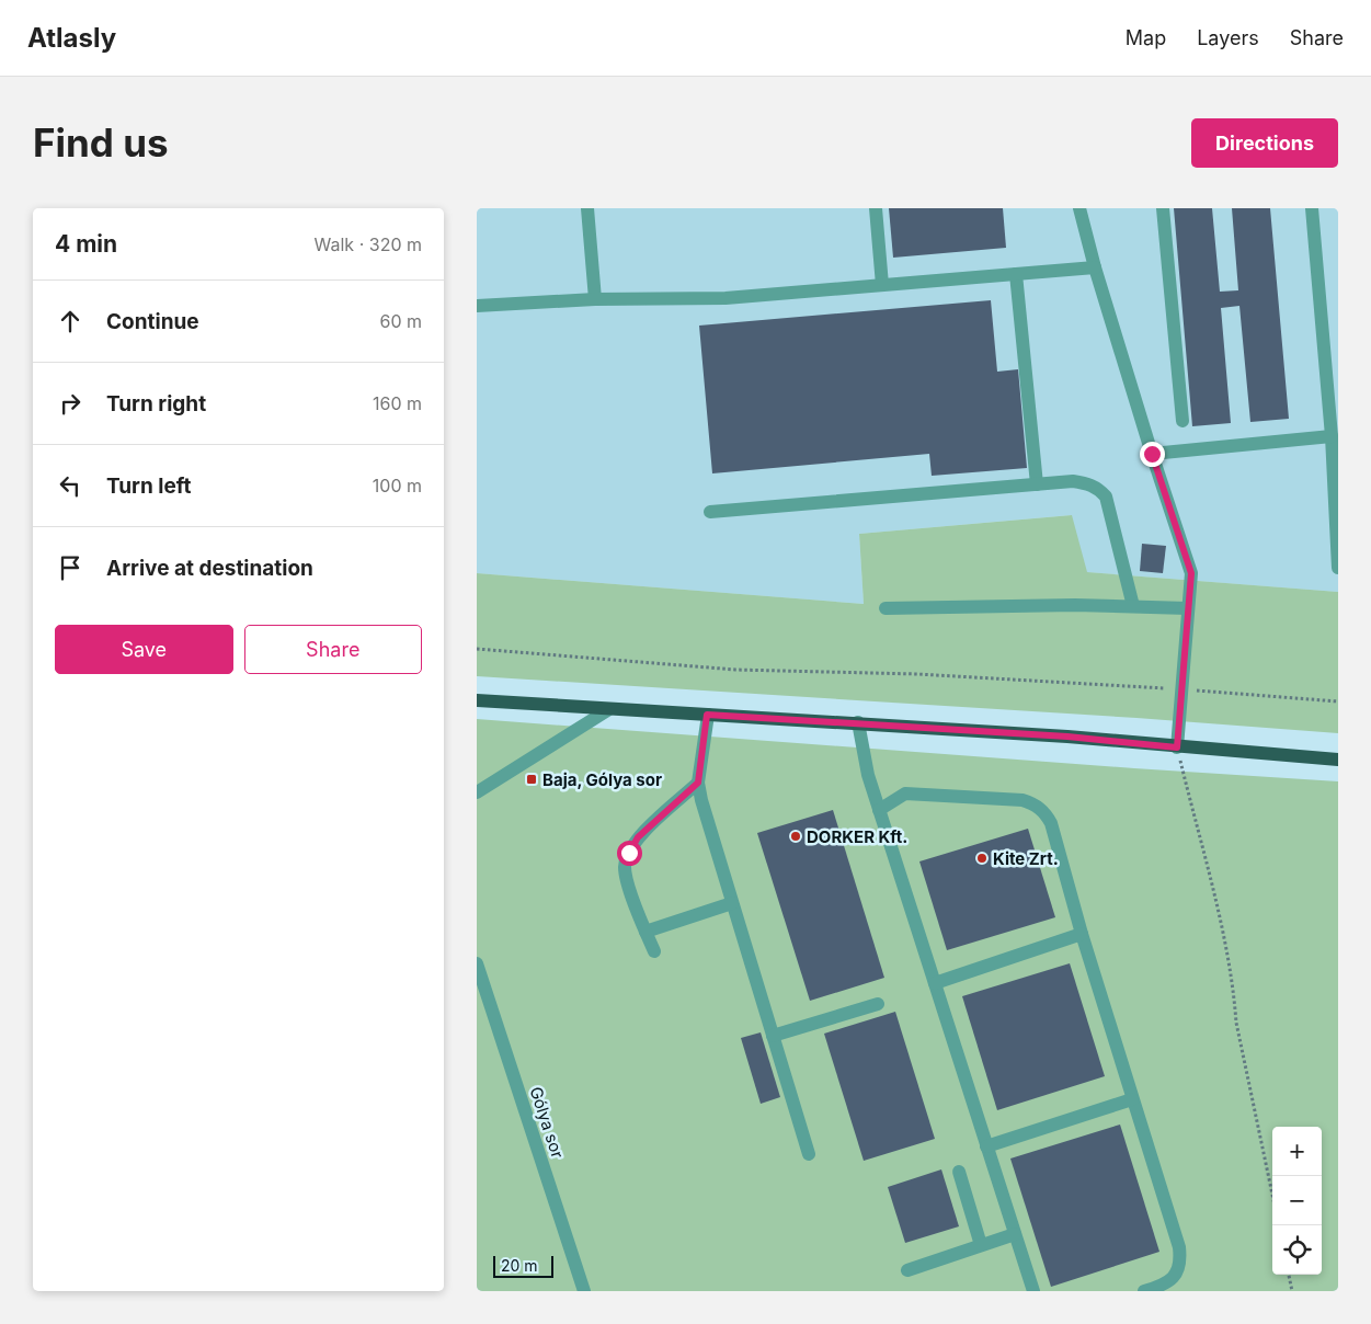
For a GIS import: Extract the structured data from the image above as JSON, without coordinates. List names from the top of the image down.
{
  "streets": {
    "street": ["Gólya sor"]
  },
  "places": {
    "transit": ["Baja, Gólya sor"],
    "other": ["DORKER Kft.", "Kite Zrt."]
  },
  "scale_bar": "20 m",
  "page": {
    "header": "Atlasly",
    "nav": ["Map", "Layers", "Share"],
    "buttons": [
      "Directions",
      ["Save", "Share"]
    ],
    "title": "Find us",
    "heading": ["4 min", "Walk · 320 m"],
    "list": [
      ["Continue", "60 m"],
      ["Turn right", "160 m"],
      ["Turn left", "100 m"],
      "Arrive at destination"
    ],
    "map_buttons": ["+", "−"],
    "scale": "20 m"
  }
}
